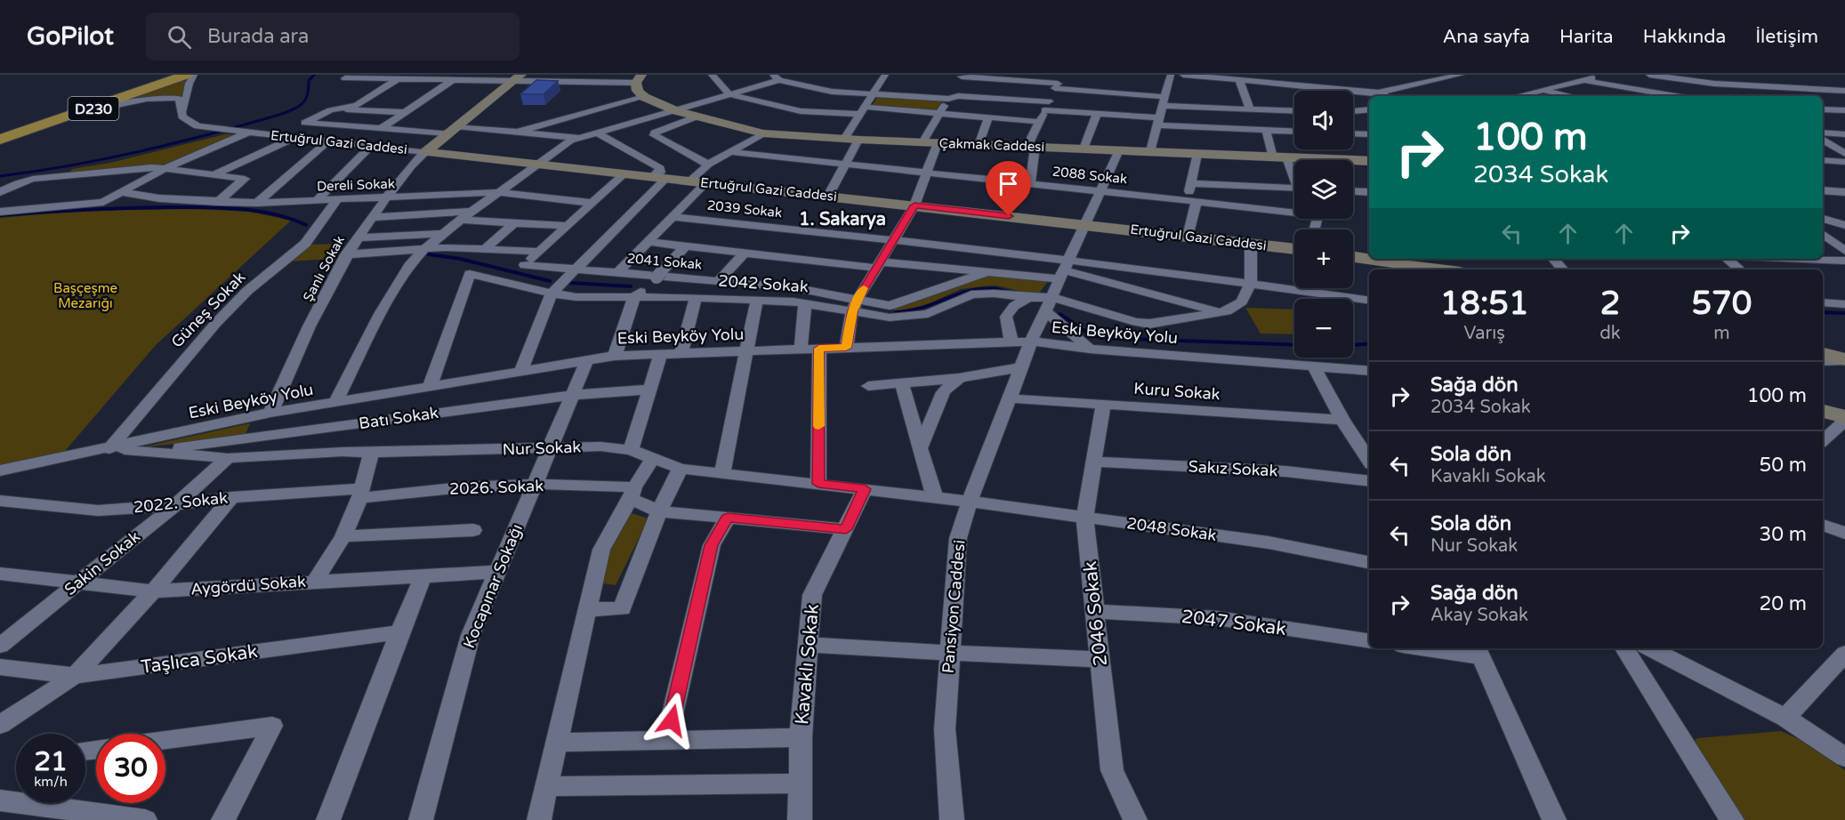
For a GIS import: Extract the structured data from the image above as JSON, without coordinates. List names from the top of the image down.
{
  "streets": {
    "highway": ["D230"],
    "main road": ["Ertuğrul Gazi Caddesi", "Çakmak Caddesi"],
    "street": [
      "2088 Sokak",
      "Dereli Sokak",
      "2039 Sokak",
      "2041 Sokak",
      "Şanlı Sokak",
      "2042 Sokak",
      "Güneş Sokak",
      "Eski Beyköy Yolu",
      "Kuru Sokak",
      "Batı Sokak",
      "Nur Sokak",
      "Sakız Sokak",
      "2026. Sokak",
      "2022. Sokak",
      "2048 Sokak",
      "Sakin Sokak",
      "Aygördü Sokak",
      "Kocapınar Sokağı",
      "Pansiyon Caddesi",
      "2046 Sokak",
      "2047 Sokak",
      "Taşlıca Sokak",
      "Kavaklı Sokak"
    ]
  },
  "crossings": [
    ["Ertuğrul Gazi Caddesi", "Şanlı Sokak"],
    ["Ertuğrul Gazi Caddesi", "Pansiyon Caddesi"],
    ["Çakmak Caddesi", "Pansiyon Caddesi"],
    ["2088 Sokak", "Pansiyon Caddesi"],
    ["Dereli Sokak", "Şanlı Sokak"],
    ["Dereli Sokak", "Güneş Sokak"],
    ["2039 Sokak", "Pansiyon Caddesi"],
    ["2041 Sokak", "2042 Sokak"],
    ["Şanlı Sokak", "Eski Beyköy Yolu"],
    ["2042 Sokak", "Eski Beyköy Yolu"],
    ["2042 Sokak", "Pansiyon Caddesi"],
    ["Güneş Sokak", "Eski Beyköy Yolu"],
    ["Güneş Sokak", "Nur Sokak"],
    ["Eski Beyköy Yolu", "Nur Sokak"],
    ["Eski Beyköy Yolu", "Kocapınar Sokağı"],
    ["Eski Beyköy Yolu", "Pansiyon Caddesi"],
    ["Kuru Sokak", "Pansiyon Caddesi"],
    ["Kuru Sokak", "2046 Sokak"],
    ["Batı Sokak", "Nur Sokak"],
    ["Batı Sokak", "Kocapınar Sokağı"],
    ["Nur Sokak", "2048 Sokak"],
    ["Nur Sokak", "Sakin Sokak"],
    ["Nur Sokak", "Kocapınar Sokağı"],
    ["Nur Sokak", "Pansiyon Caddesi"],
    ["Nur Sokak", "Kavaklı Sokak"],
    ["Sakız Sokak", "2046 Sokak"],
    ["2026. Sokak", "2022. Sokak"],
    ["2026. Sokak", "Kocapınar Sokağı"],
    ["2026. Sokak", "Kavaklı Sokak"],
    ["2022. Sokak", "Sakin Sokak"],
    ["2048 Sokak", "Pansiyon Caddesi"],
    ["2048 Sokak", "2046 Sokak"],
    ["Sakin Sokak", "Aygördü Sokak"],
    ["Aygördü Sokak", "Kocapınar Sokağı"],
    ["2046 Sokak", "2047 Sokak"]
  ],
  "districts": ["1. Sakarya"],
  "parks": ["Başçeşme Mezarığı"],
  "page": {
    "header": "GoPilot",
    "search": "Burada ara",
    "nav": [
      "Ana sayfa",
      "Harita",
      "Hakkında",
      "İletişim"
    ],
    "map_buttons": ["+", "−"],
    "turn": ["100 m", "2034 Sokak"],
    "eta": [
      "18:51",
      "Varış",
      "2",
      "dk",
      "570",
      "m"
    ],
    "list": [
      {
        "name": "Sağa dön",
        "note": "2034 Sokak",
        "value": "100 m"
      },
      {
        "name": "Sola dön",
        "note": "Kavaklı Sokak",
        "value": "50 m"
      },
      {
        "name": "Sola dön",
        "note": "Nur Sokak",
        "value": "30 m"
      },
      {
        "name": "Sağa dön",
        "note": "Akay Sokak",
        "value": "20 m"
      }
    ],
    "speed": "21 km/h",
    "limit": "30"
  }
}
